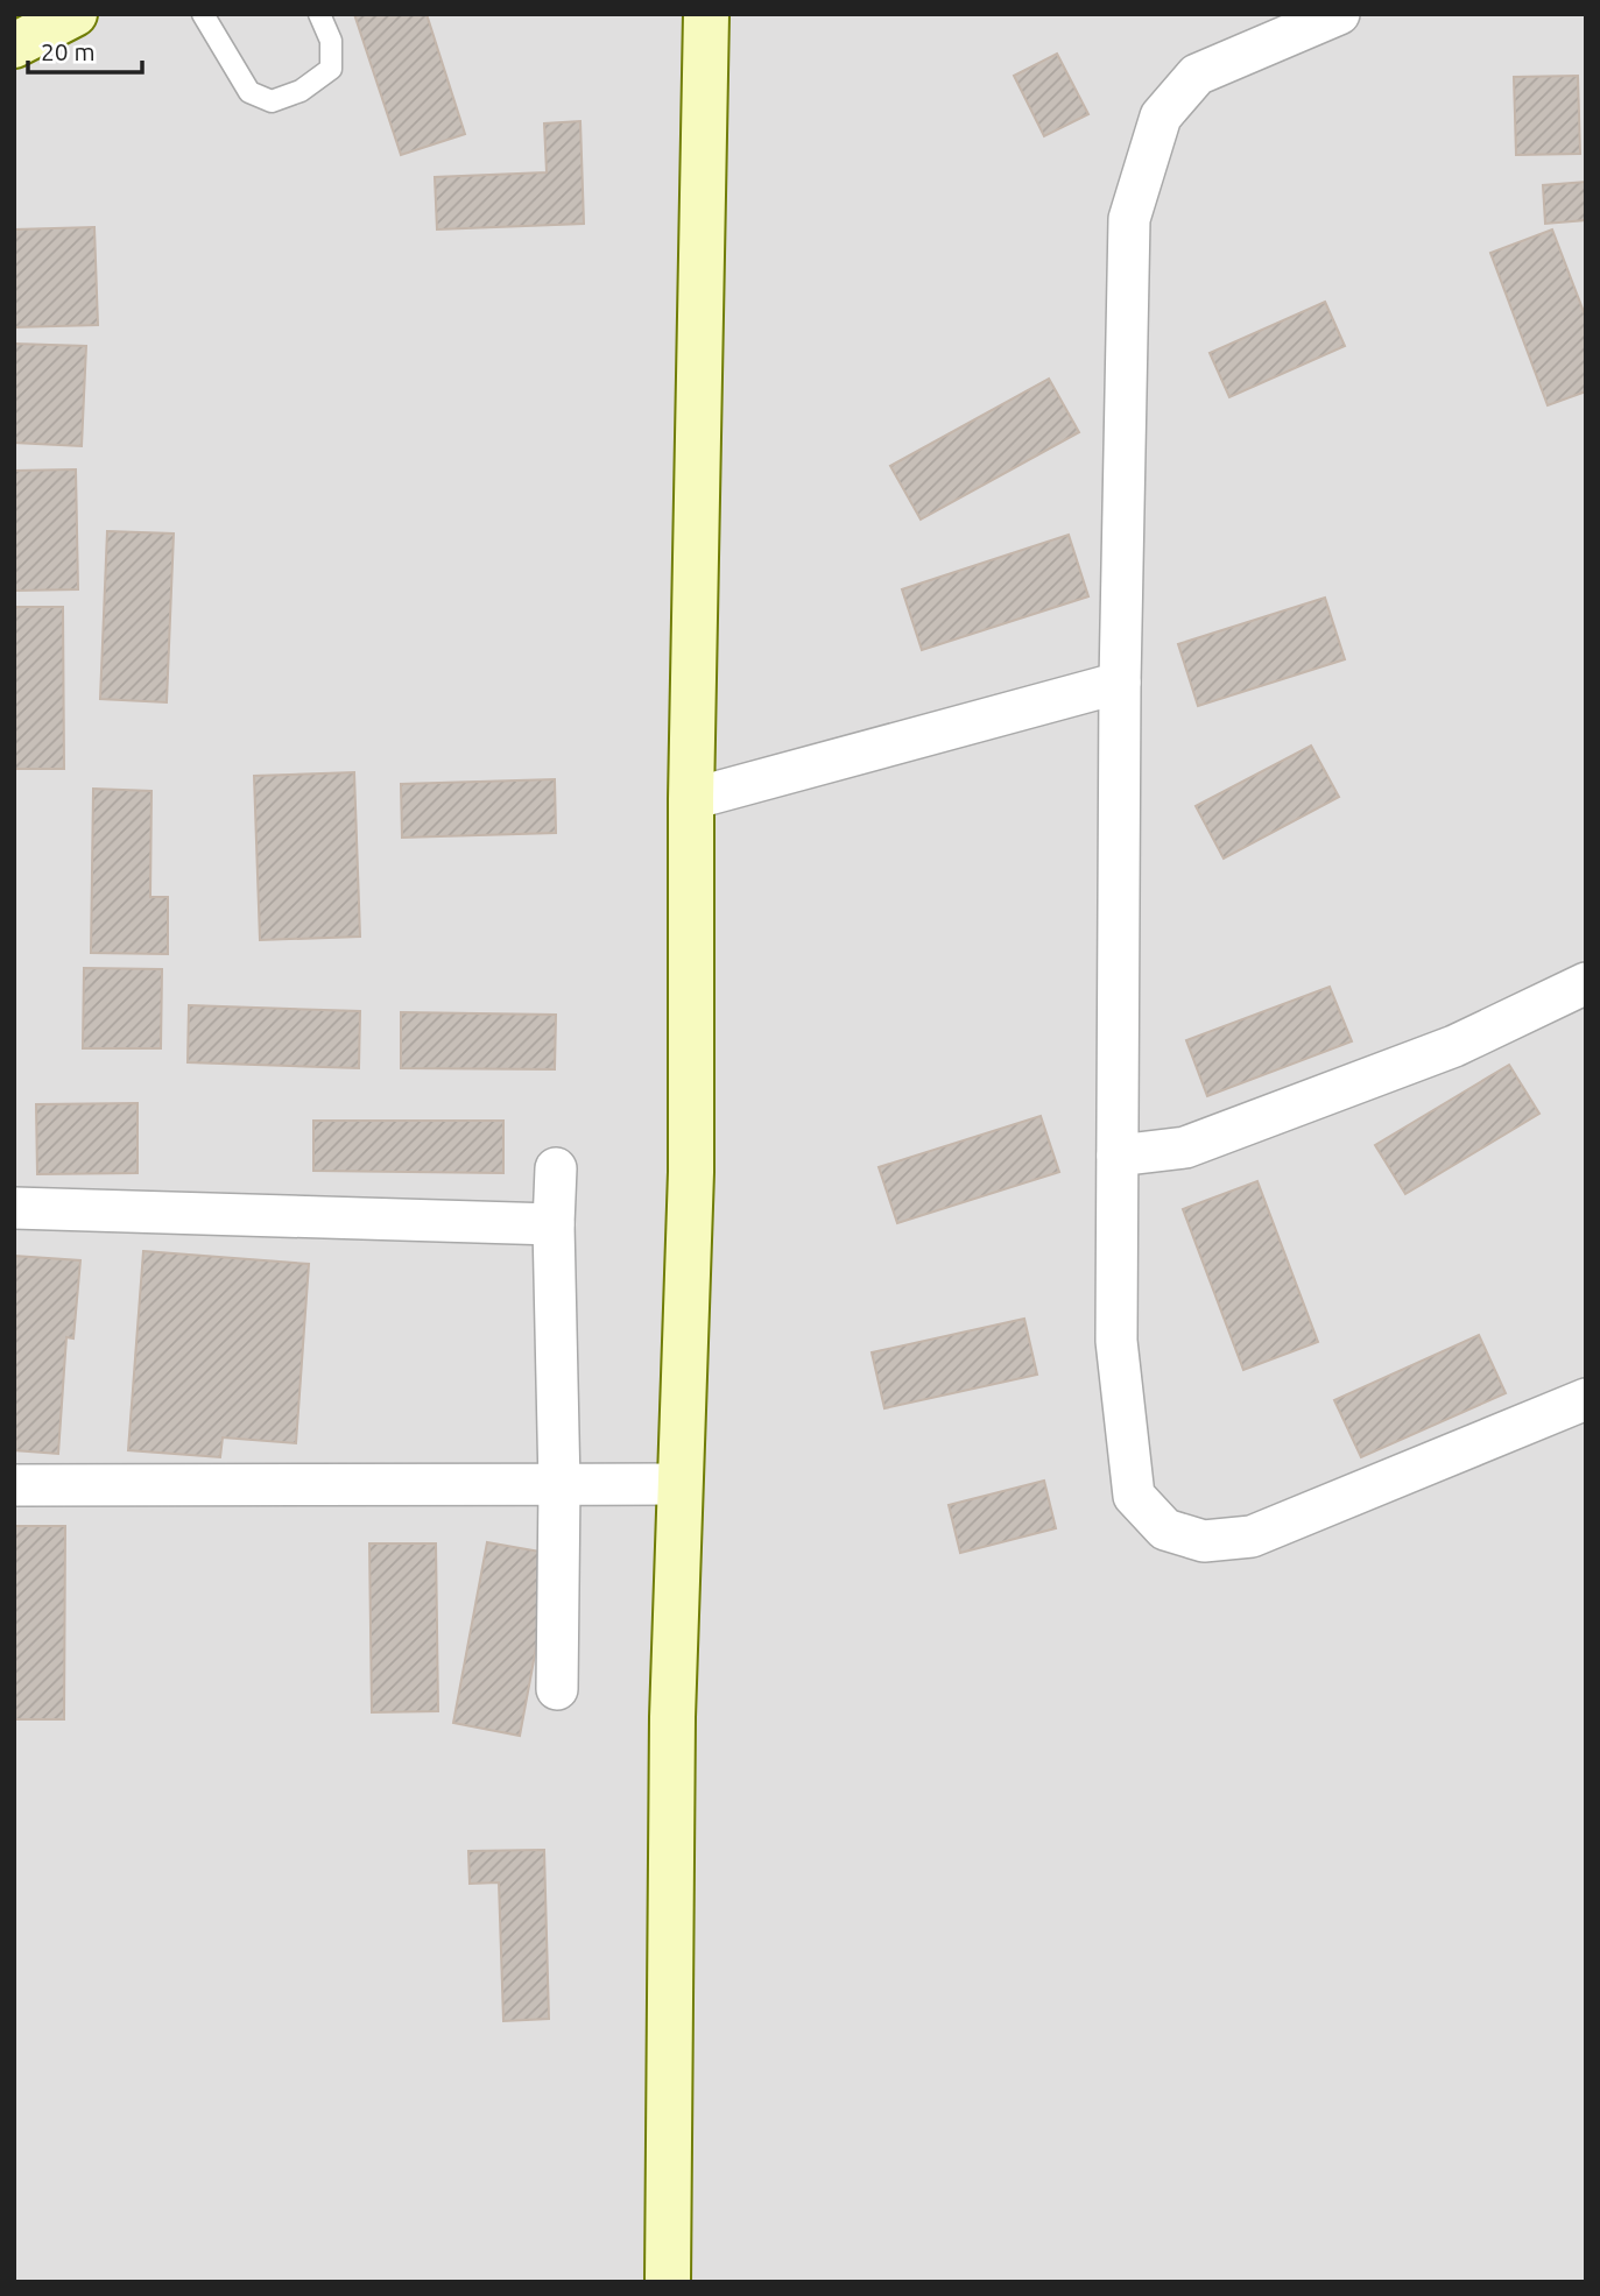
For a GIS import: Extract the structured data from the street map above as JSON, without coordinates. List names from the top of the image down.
{
  "scale_bar": "20 m"
}
